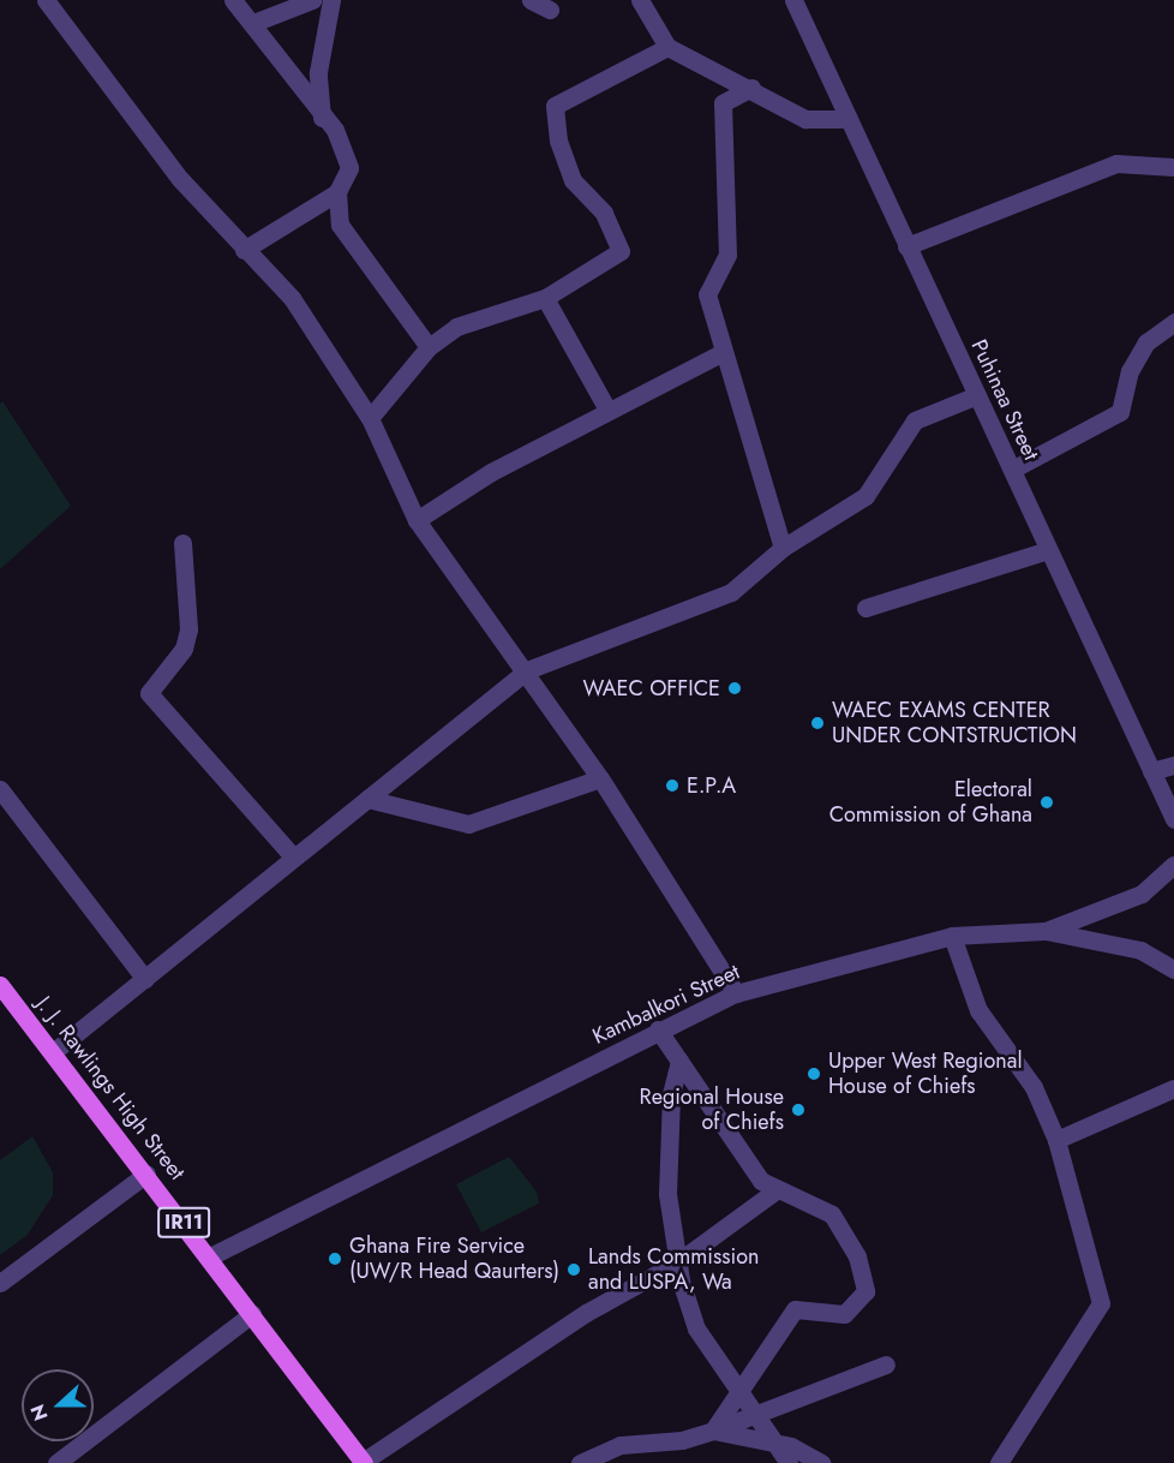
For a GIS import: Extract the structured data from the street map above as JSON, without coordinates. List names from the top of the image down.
{
  "streets": {
    "main road": ["J. J. Rawlings High Street", "IR11"],
    "street": ["Puhinaa Street", "Kambalkori Street"]
  },
  "crossings": [
    ["Kambalkori Street", "J. J. Rawlings High Street"]
  ],
  "places": [
    "WAEC OFFICE",
    "WAEC EXAMS CENTER UNDER CONTSTRUCTION",
    "E.P.A",
    "Electoral Commission of Ghana",
    "Upper West Regional House of Chiefs",
    "Regional House of Chiefs",
    "Ghana Fire Service (UW/R Head Qaurters)",
    "Lands Commission and LUSPA, Wa"
  ],
  "north": "left"
}
